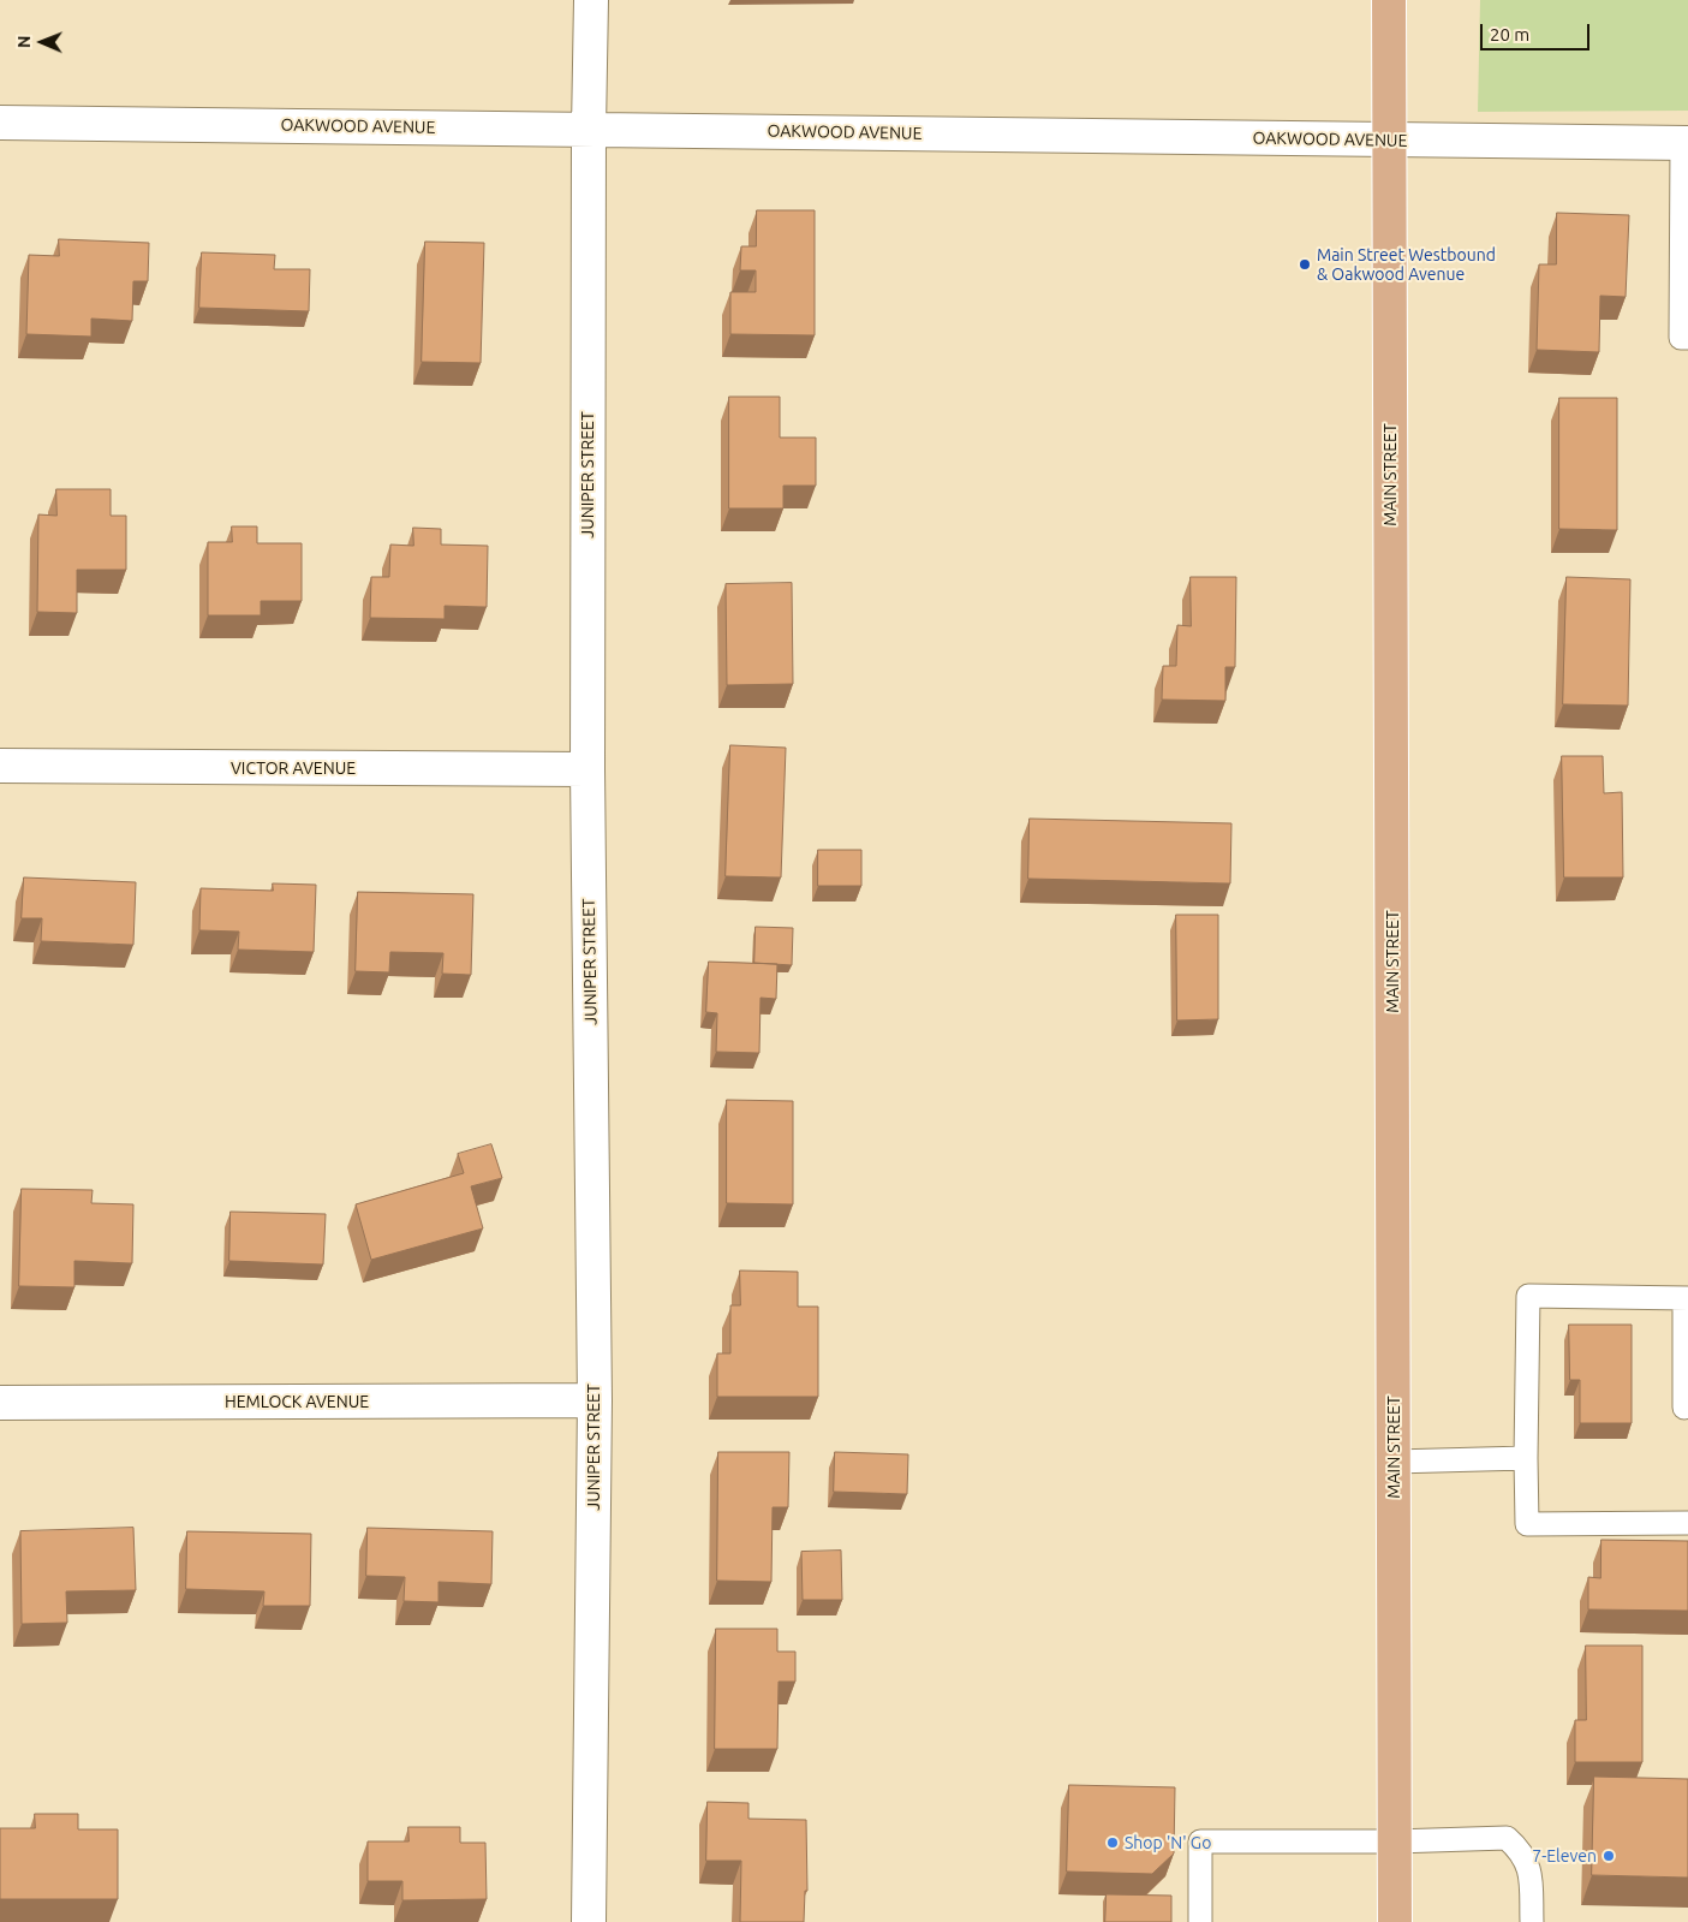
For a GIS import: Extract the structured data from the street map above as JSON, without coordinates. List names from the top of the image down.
{
  "streets": {
    "main road": ["MAIN STREET"],
    "street": [
      "OAKWOOD AVENUE",
      "JUNIPER STREET",
      "VICTOR AVENUE",
      "HEMLOCK AVENUE"
    ]
  },
  "crossings": [
    ["OAKWOOD AVENUE", "JUNIPER STREET"],
    ["OAKWOOD AVENUE", "MAIN STREET"],
    ["JUNIPER STREET", "VICTOR AVENUE"],
    ["JUNIPER STREET", "HEMLOCK AVENUE"]
  ],
  "places": ["Main Street Westbound & Oakwood Avenue", "Shop 'N' Go", "7-Eleven"],
  "scale_bar": "20 m",
  "north": "left"
}
